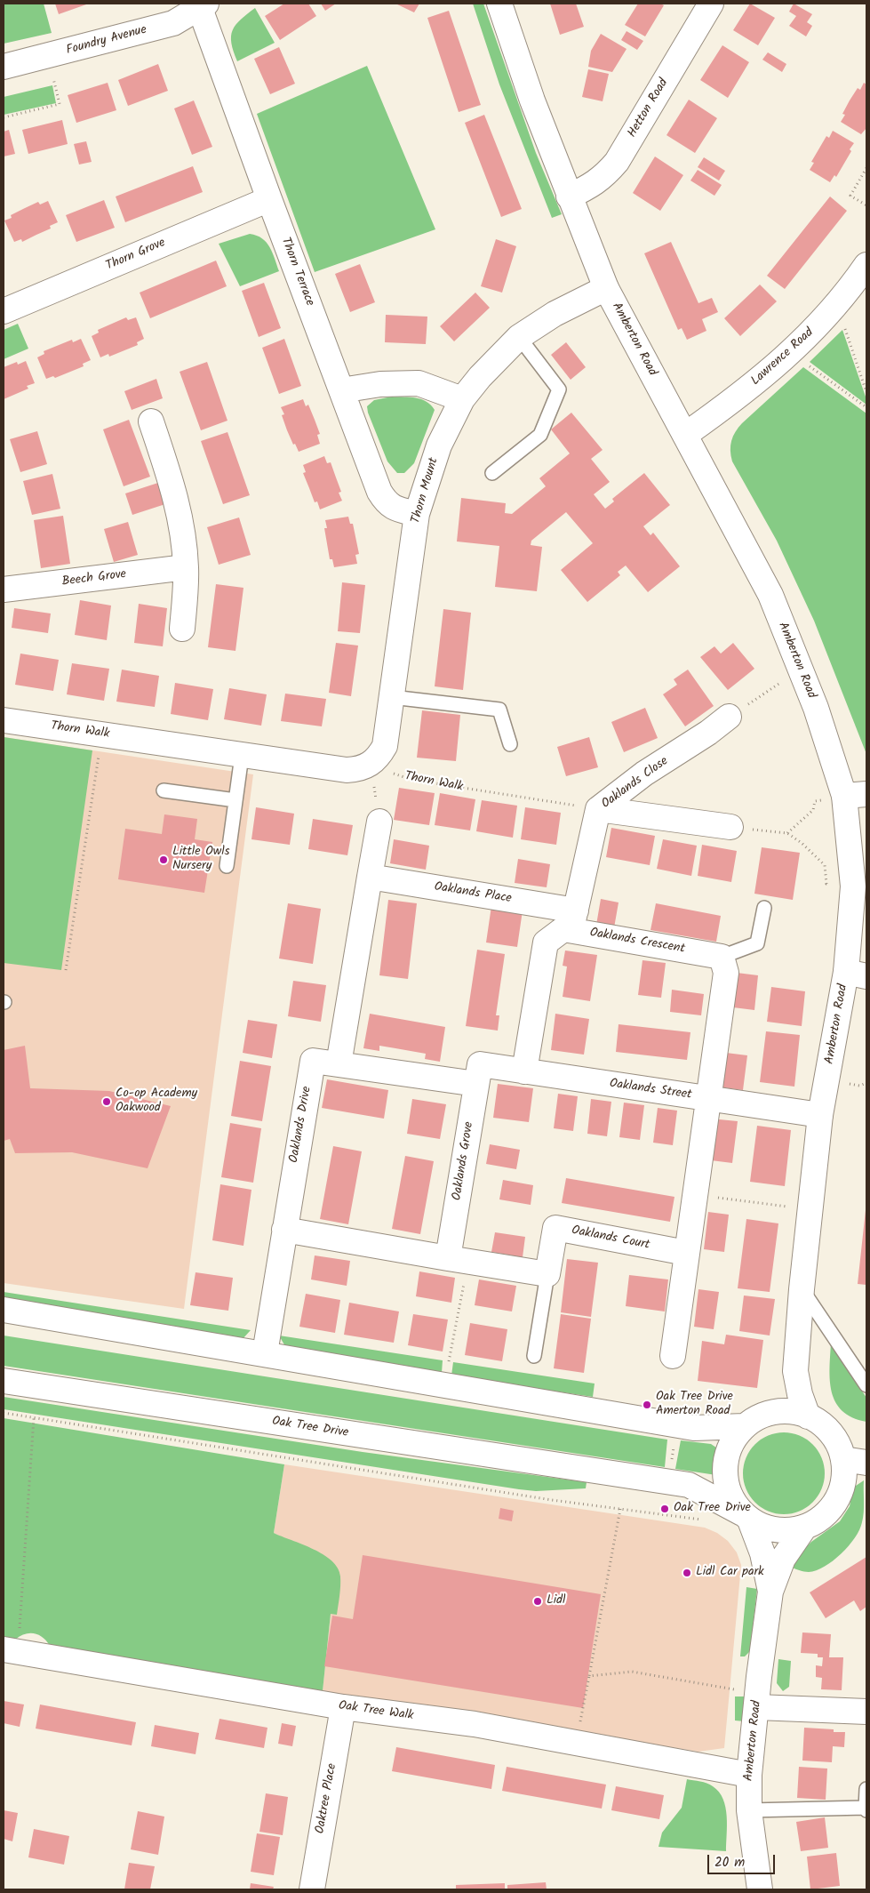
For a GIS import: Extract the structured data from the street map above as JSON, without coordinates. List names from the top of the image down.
{
  "streets": {
    "street": [
      "Foundry Avenue",
      "Hetton Road",
      "Thorn Grove",
      "Thorn Terrace",
      "Amberton Road",
      "Lawrence Road",
      "Thorn Mount",
      "Beech Grove",
      "Thorn Walk",
      "Oaklands Close",
      "Oaklands Place",
      "Oaklands Crescent",
      "Oaklands Street",
      "Oaklands Drive",
      "Oaklands Grove",
      "Oaklands Court",
      "Oak Tree Drive",
      "Oak Tree Walk",
      "Oaktree Place"
    ]
  },
  "crossings": [
    ["Foundry Avenue", "Thorn Terrace"],
    ["Hetton Road", "Amberton Road"],
    ["Thorn Grove", "Thorn Terrace"],
    ["Thorn Terrace", "Thorn Mount"],
    ["Amberton Road", "Lawrence Road"],
    ["Amberton Road", "Thorn Mount"],
    ["Amberton Road", "Oaklands Street"],
    ["Amberton Road", "Oak Tree Drive"],
    ["Amberton Road", "Oak Tree Walk"],
    ["Thorn Mount", "Thorn Walk"],
    ["Thorn Walk", "Oaklands Close"],
    ["Oaklands Close", "Oaklands Place"],
    ["Oaklands Close", "Oaklands Crescent"],
    ["Oaklands Place", "Oaklands Crescent"],
    ["Oaklands Street", "Oaklands Drive"],
    ["Oaklands Street", "Oaklands Grove"],
    ["Oaklands Drive", "Oaklands Grove"],
    ["Oaklands Drive", "Oak Tree Drive"],
    ["Oak Tree Walk", "Oaktree Place"]
  ],
  "places": [
    "Little Owls Nursery",
    "Co-op Academy Oakwood",
    "Oak Tree Drive Amerton Road",
    "Oak Tree Drive",
    "Lidl Car park",
    "Lidl"
  ],
  "scale_bar": "20 m"
}
